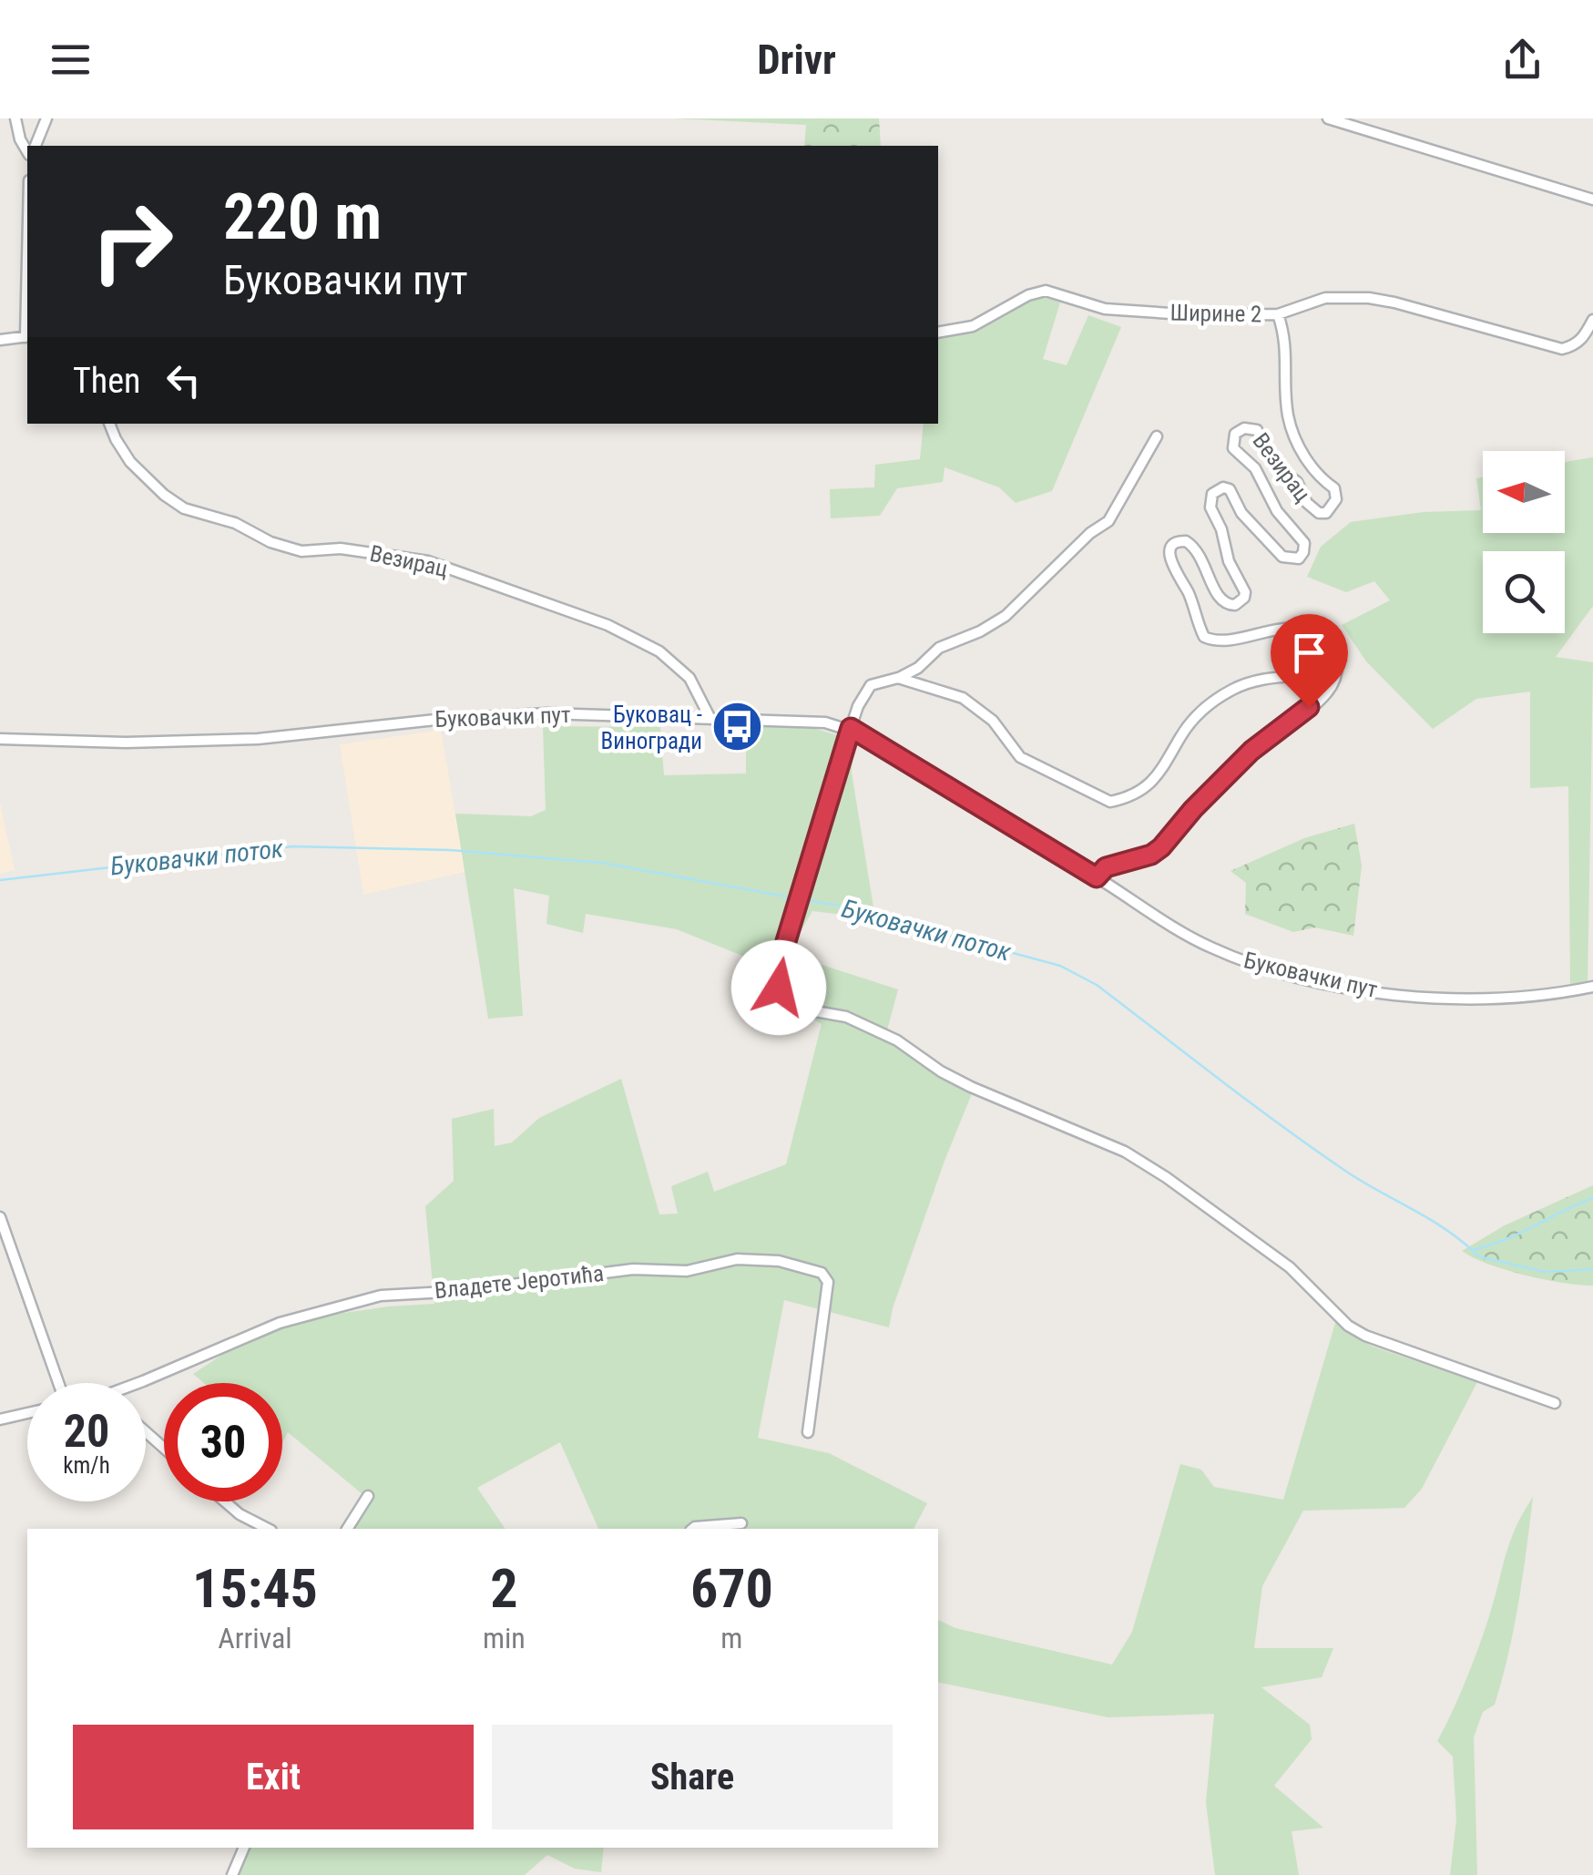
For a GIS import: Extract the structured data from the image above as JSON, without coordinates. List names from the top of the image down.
{
  "streets": {
    "street": [
      "Ширине 2",
      "Везирац",
      "Буковачки пут",
      "Владете Јеротића"
    ]
  },
  "crossings": [
    ["Ширине 2", "Везирац"],
    ["Везирац", "Буковачки пут"]
  ],
  "water": ["Буковачки поток"],
  "places": {
    "bus stop": ["Буковац - Виногради"]
  },
  "north": "left",
  "page": {
    "header": "Drivr",
    "turn": ["220 m", "Буковачки пут"],
    "then": "Then",
    "speed": "20 km/h",
    "limit": "30",
    "eta": [
      "15:45",
      "Arrival",
      "2",
      "min",
      "670",
      "m"
    ],
    "buttons": ["Exit", "Share"]
  }
}
